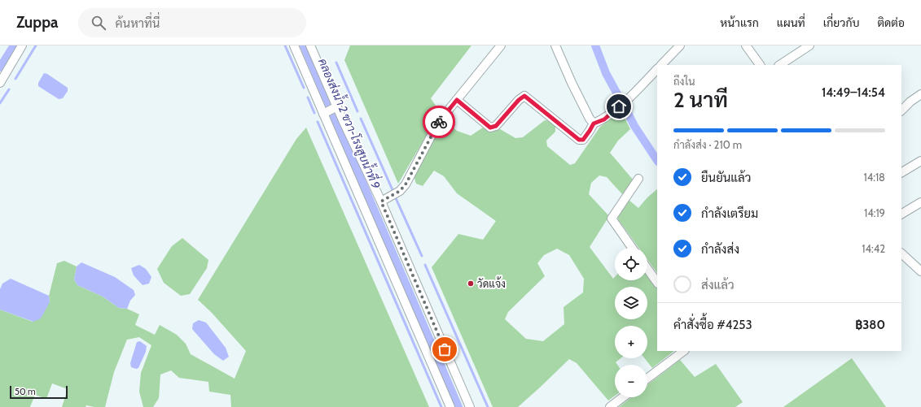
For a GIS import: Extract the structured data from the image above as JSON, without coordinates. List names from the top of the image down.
{
  "water": ["คลองส่งน้ำ 2 ขวา-โรงสูบน้ำที่ 9"],
  "places": ["วัดแจ้ง"],
  "scale_bar": "50 m",
  "page": {
    "header": "Zuppa",
    "search": "ค้นหาที่นี่",
    "nav": [
      "หน้าแรก",
      "แผนที่",
      "เกี่ยวกับ",
      "ติดต่อ"
    ],
    "heading": ["2 นาที", "ถึงใน", "14:49–14:54"],
    "panel": ["คำสั่งซื้อ #4253", "฿380"],
    "bar": "กำลังส่ง · 210 m",
    "list": [
      ["ยืนยันแล้ว", "14:18"],
      ["กำลังเตรียม", "14:19"],
      ["กำลังส่ง", "14:42"],
      "ส่งแล้ว"
    ],
    "map_buttons": ["+", "−"],
    "scale": "50 m"
  }
}
